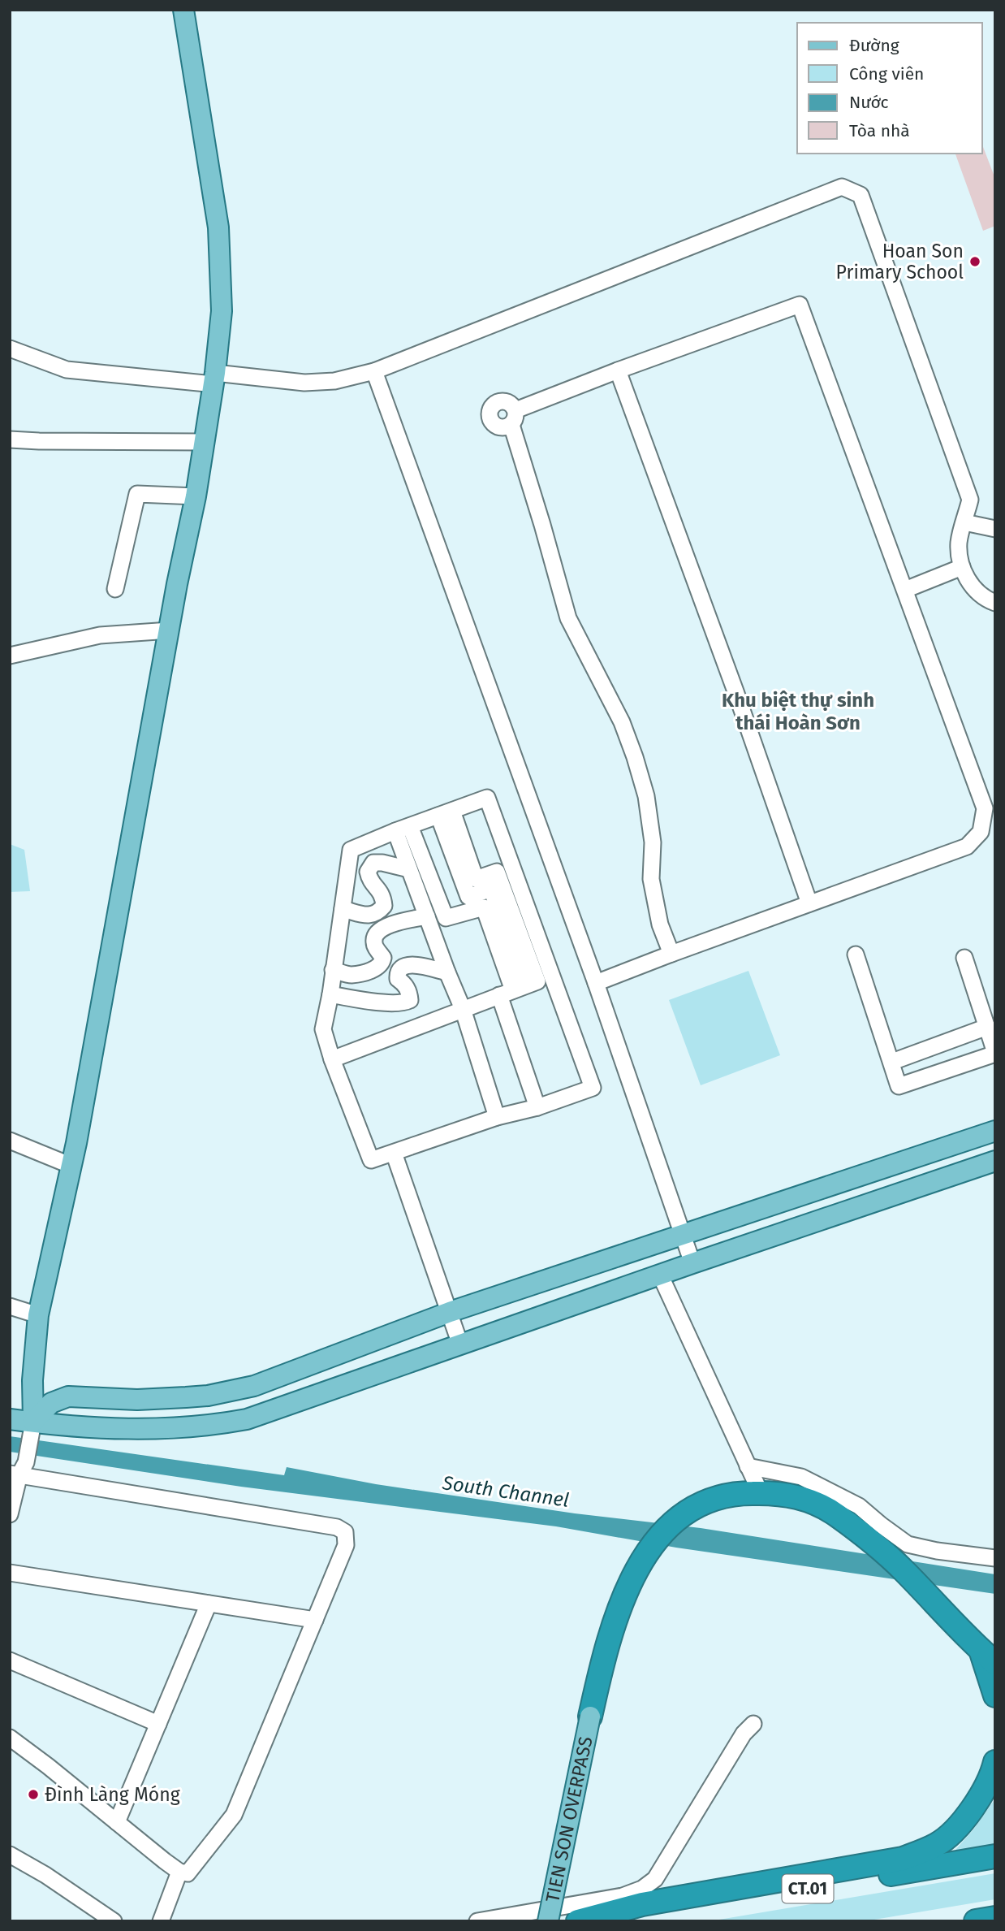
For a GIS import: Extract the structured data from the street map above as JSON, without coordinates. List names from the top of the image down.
{
  "streets": {
    "highway": ["CT.01"],
    "main road": ["TIEN SON OVERPASS"]
  },
  "districts": ["Khu biệt thự sinh thái Hoàn Sơn"],
  "water": ["South Channel"],
  "places": ["Hoan Son Primary School", "Đình Làng Móng"],
  "legend": [
    "Đường",
    "Công viên",
    "Nước",
    "Tòa nhà"
  ]
}
